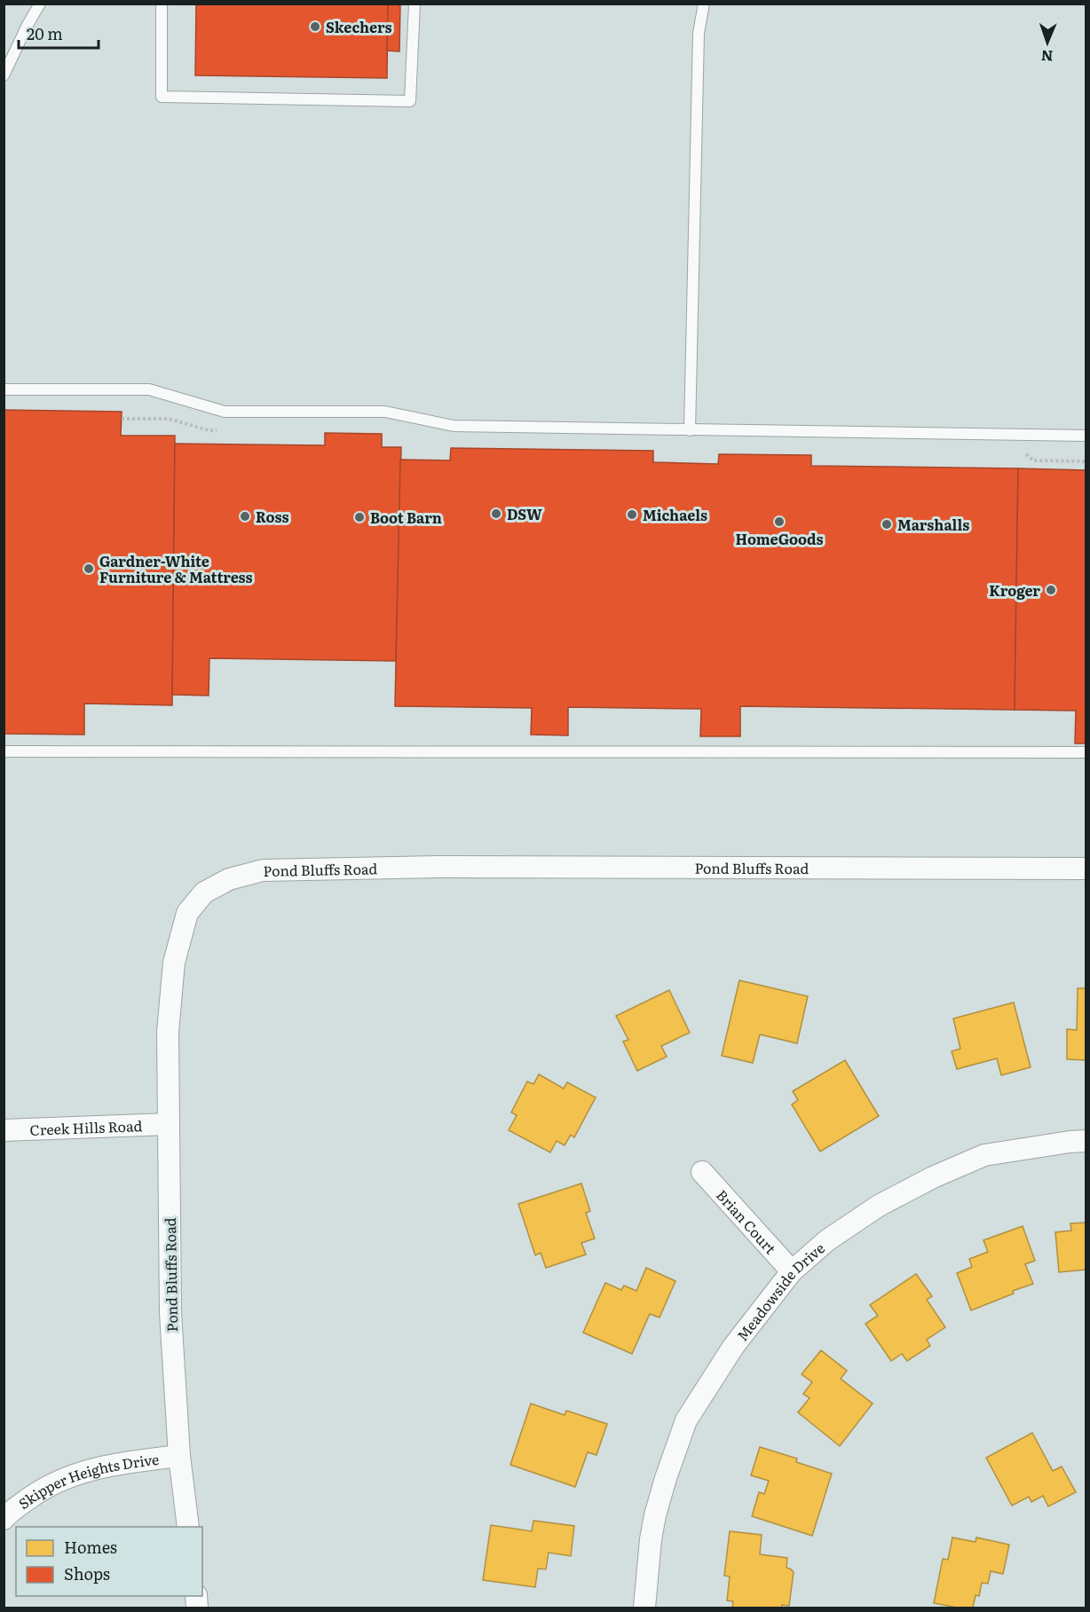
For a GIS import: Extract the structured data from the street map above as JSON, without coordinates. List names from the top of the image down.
{
  "streets": {
    "street": [
      "Pond Bluffs Road",
      "Creek Hills Road",
      "Brian Court",
      "Meadowside Drive",
      "Skipper Heights Drive"
    ]
  },
  "crossings": [
    ["Pond Bluffs Road", "Creek Hills Road"],
    ["Pond Bluffs Road", "Skipper Heights Drive"],
    ["Brian Court", "Meadowside Drive"]
  ],
  "places": [
    "Skechers",
    "DSW",
    "Michaels",
    "Ross",
    "Boot Barn",
    "HomeGoods",
    "Marshalls",
    "Gardner-White Furniture & Mattress",
    "Kroger"
  ],
  "legend": ["Homes", "Shops"],
  "scale_bar": "20 m",
  "north": "bottom"
}
